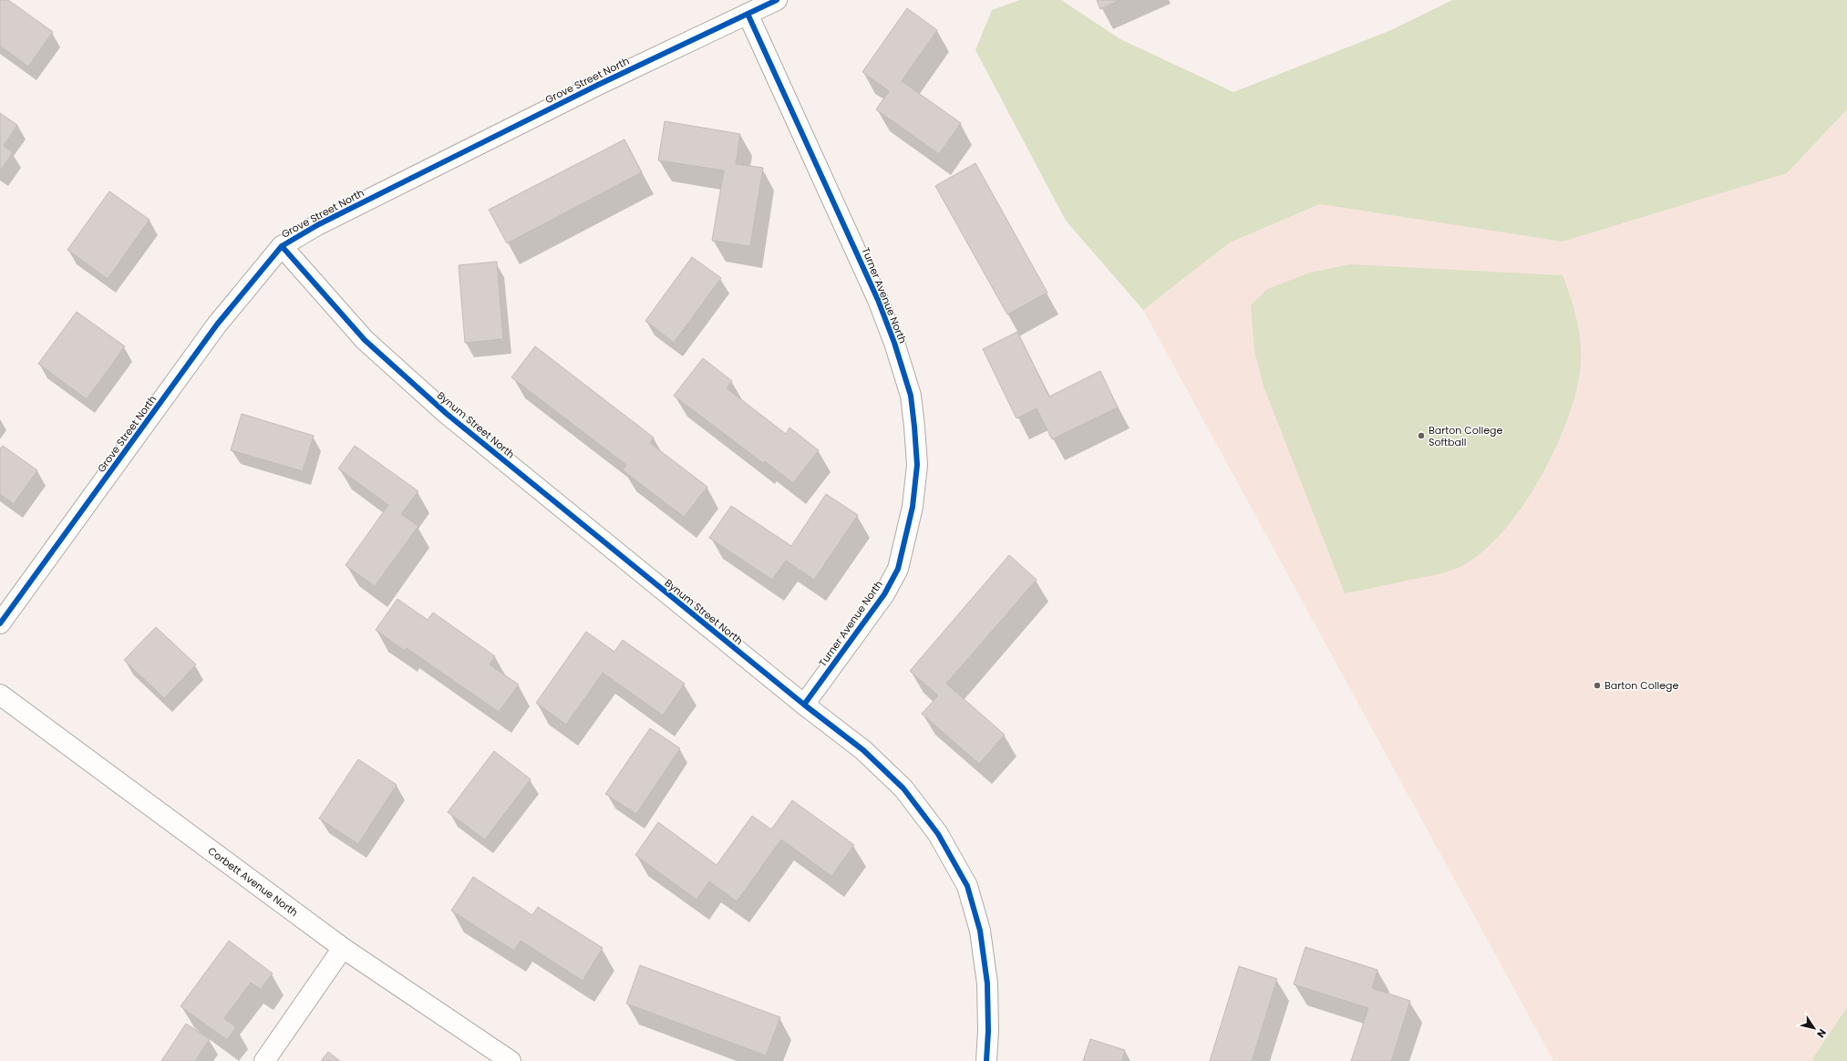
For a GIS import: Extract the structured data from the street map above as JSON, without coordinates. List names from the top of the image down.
{
  "streets": {
    "street": [
      "Grove Street North",
      "Turner Avenue North",
      "Bynum Street North",
      "Corbett Avenue North"
    ]
  },
  "crossings": [
    ["Grove Street North", "Turner Avenue North"],
    ["Grove Street North", "Bynum Street North"],
    ["Turner Avenue North", "Bynum Street North"]
  ],
  "places": ["Barton College Softball", "Barton College"],
  "north": "bottom right"
}
